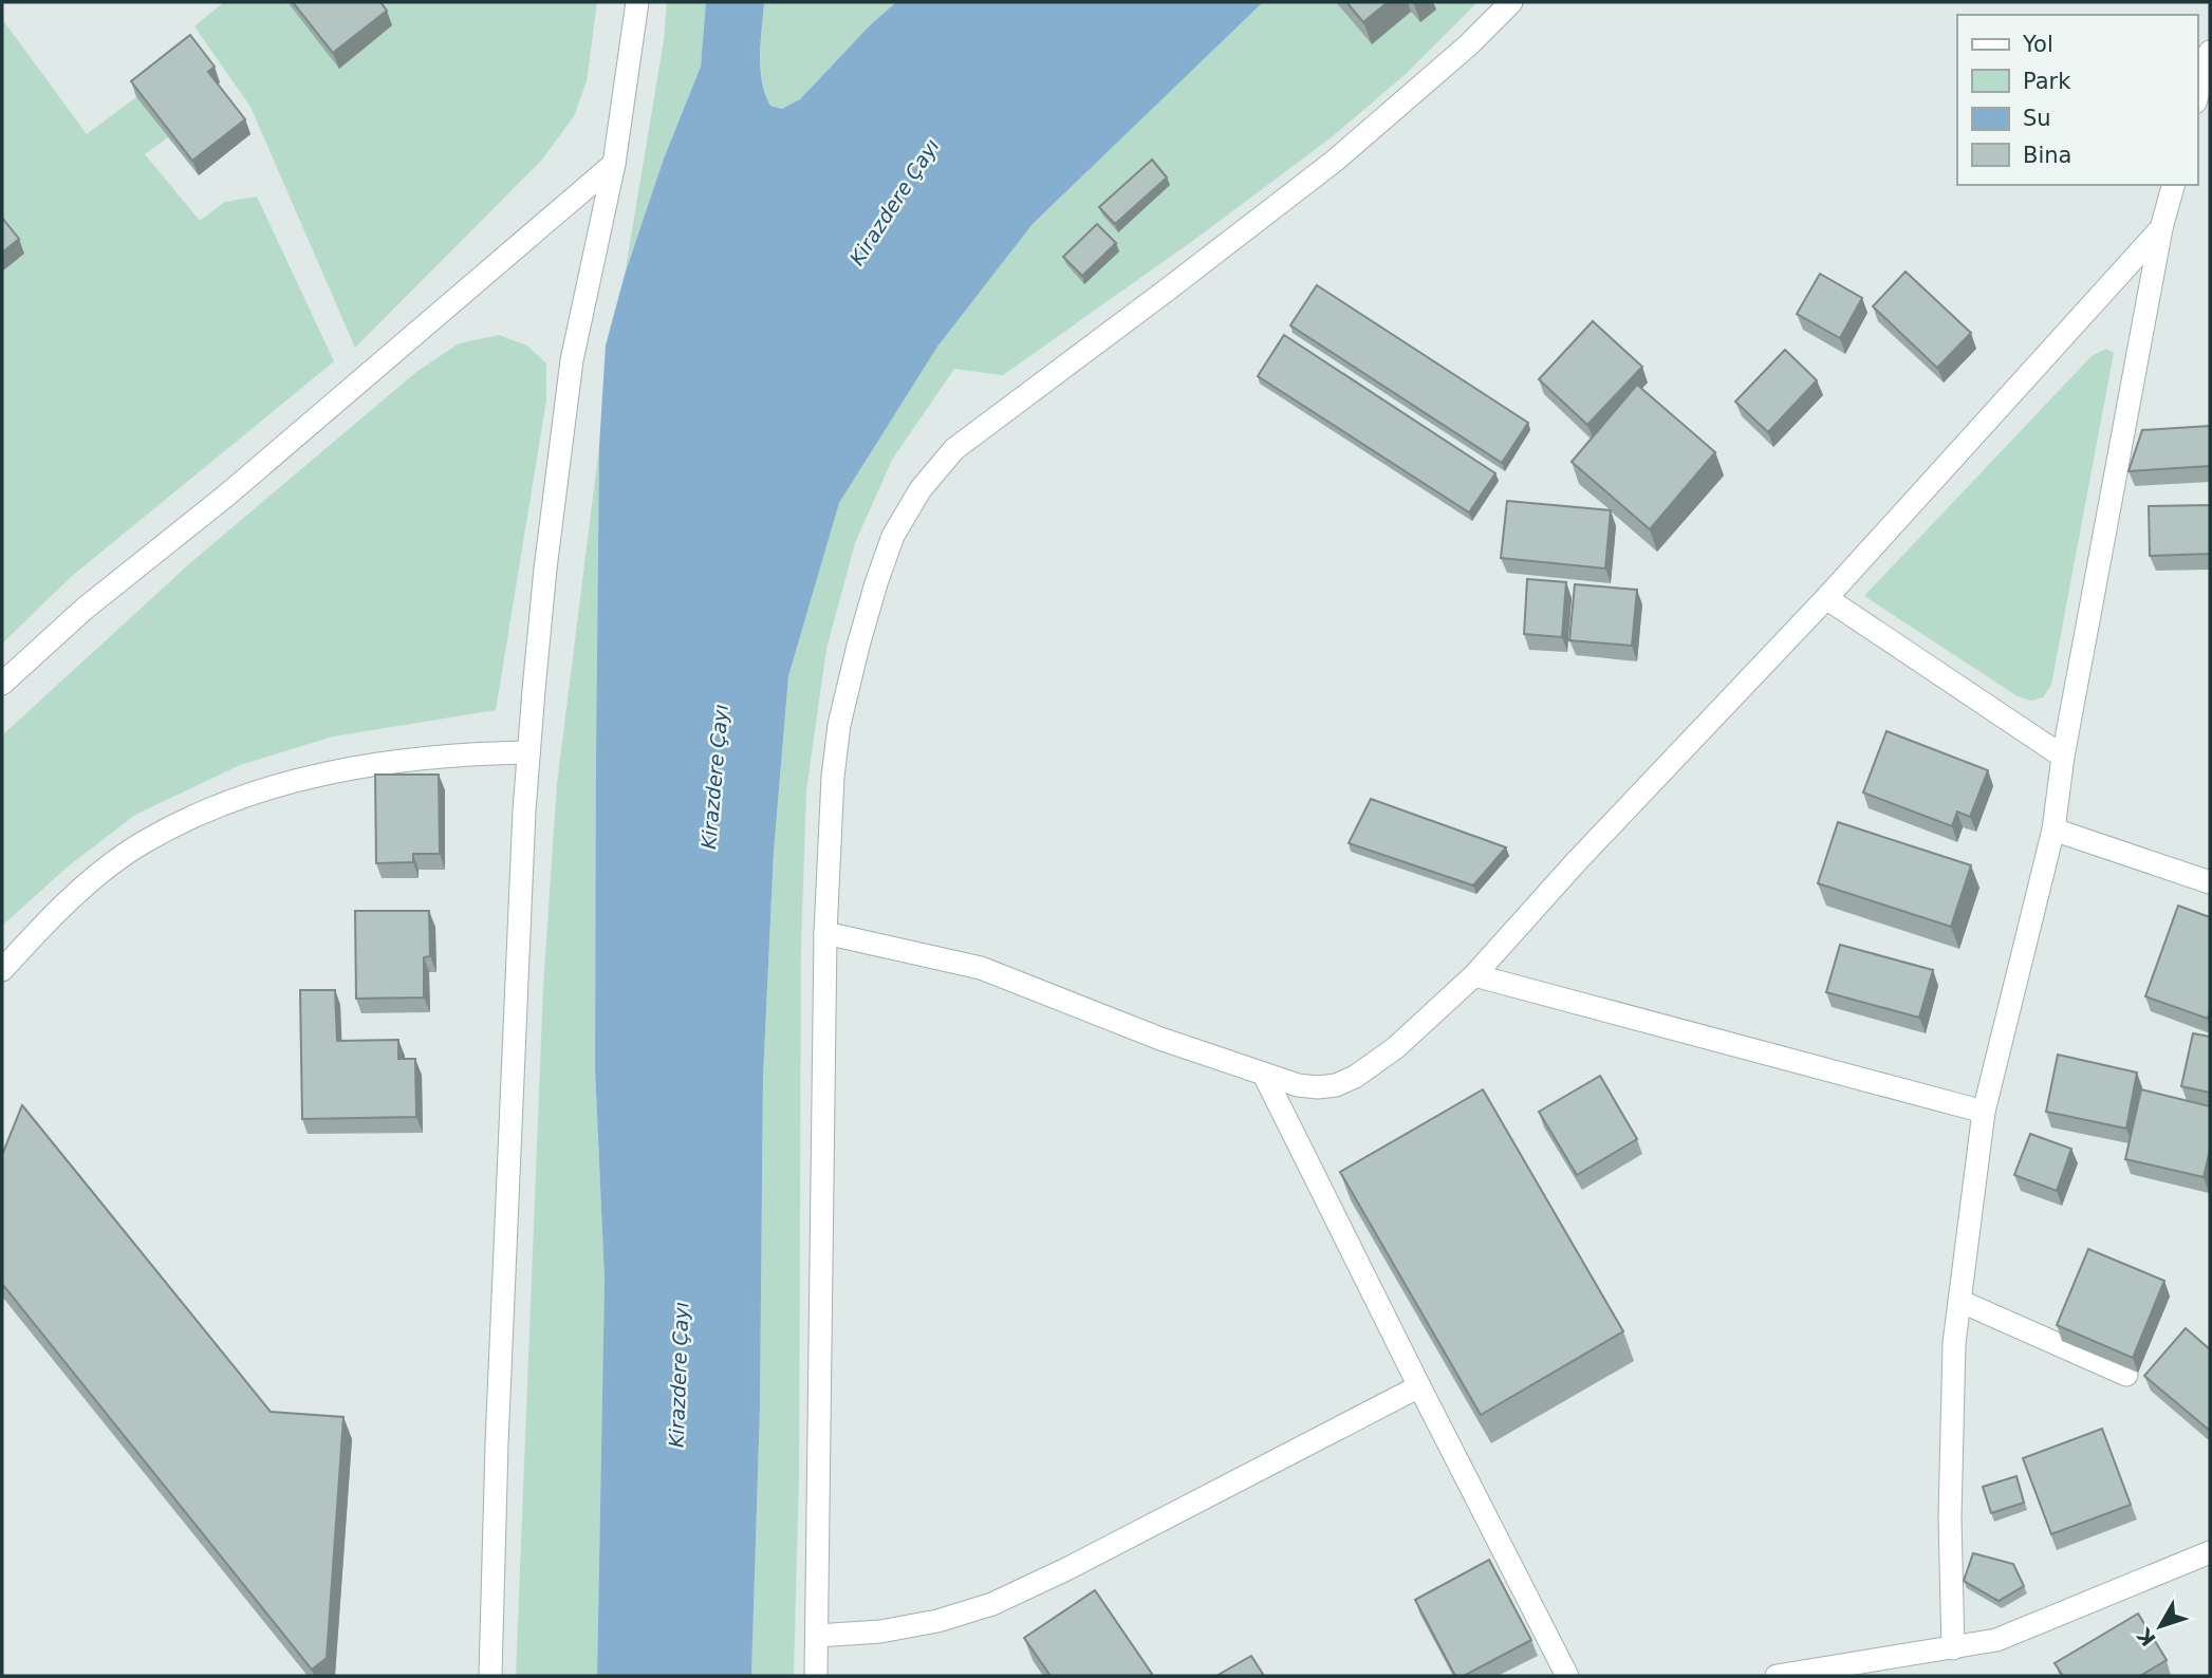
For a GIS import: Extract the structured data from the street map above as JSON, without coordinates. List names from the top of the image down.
{
  "water": ["Kirazdere Çayı"],
  "legend": [
    "Yol",
    "Park",
    "Su",
    "Bina"
  ],
  "north": "bottom left"
}
